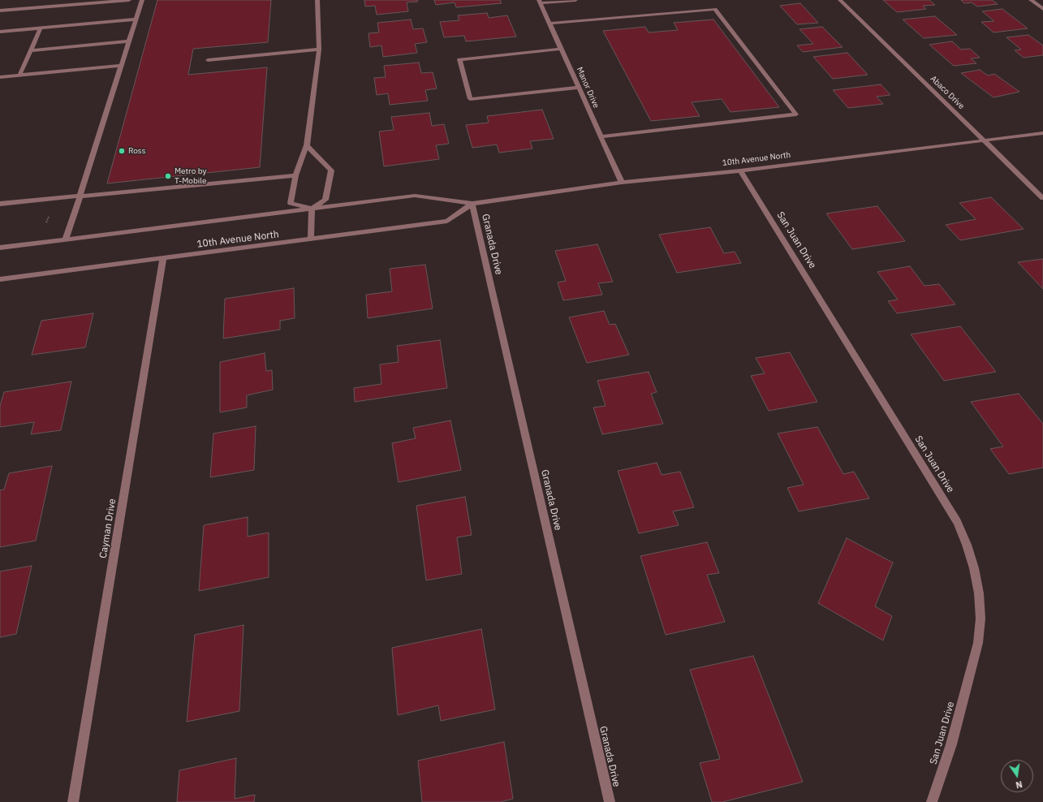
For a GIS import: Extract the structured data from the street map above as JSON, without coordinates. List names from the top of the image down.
{
  "streets": {
    "street": [
      "Manor Drive",
      "Abaco Drive",
      "10th Avenue North",
      "San Juan Drive",
      "Granada Drive",
      "Cayman Drive"
    ]
  },
  "crossings": [
    ["Manor Drive", "10th Avenue North"],
    ["Abaco Drive", "10th Avenue North"],
    ["10th Avenue North", "San Juan Drive"],
    ["10th Avenue North", "Granada Drive"],
    ["10th Avenue North", "Cayman Drive"]
  ],
  "places": ["Ross", "Metro by T-Mobile"],
  "north": "bottom"
}
